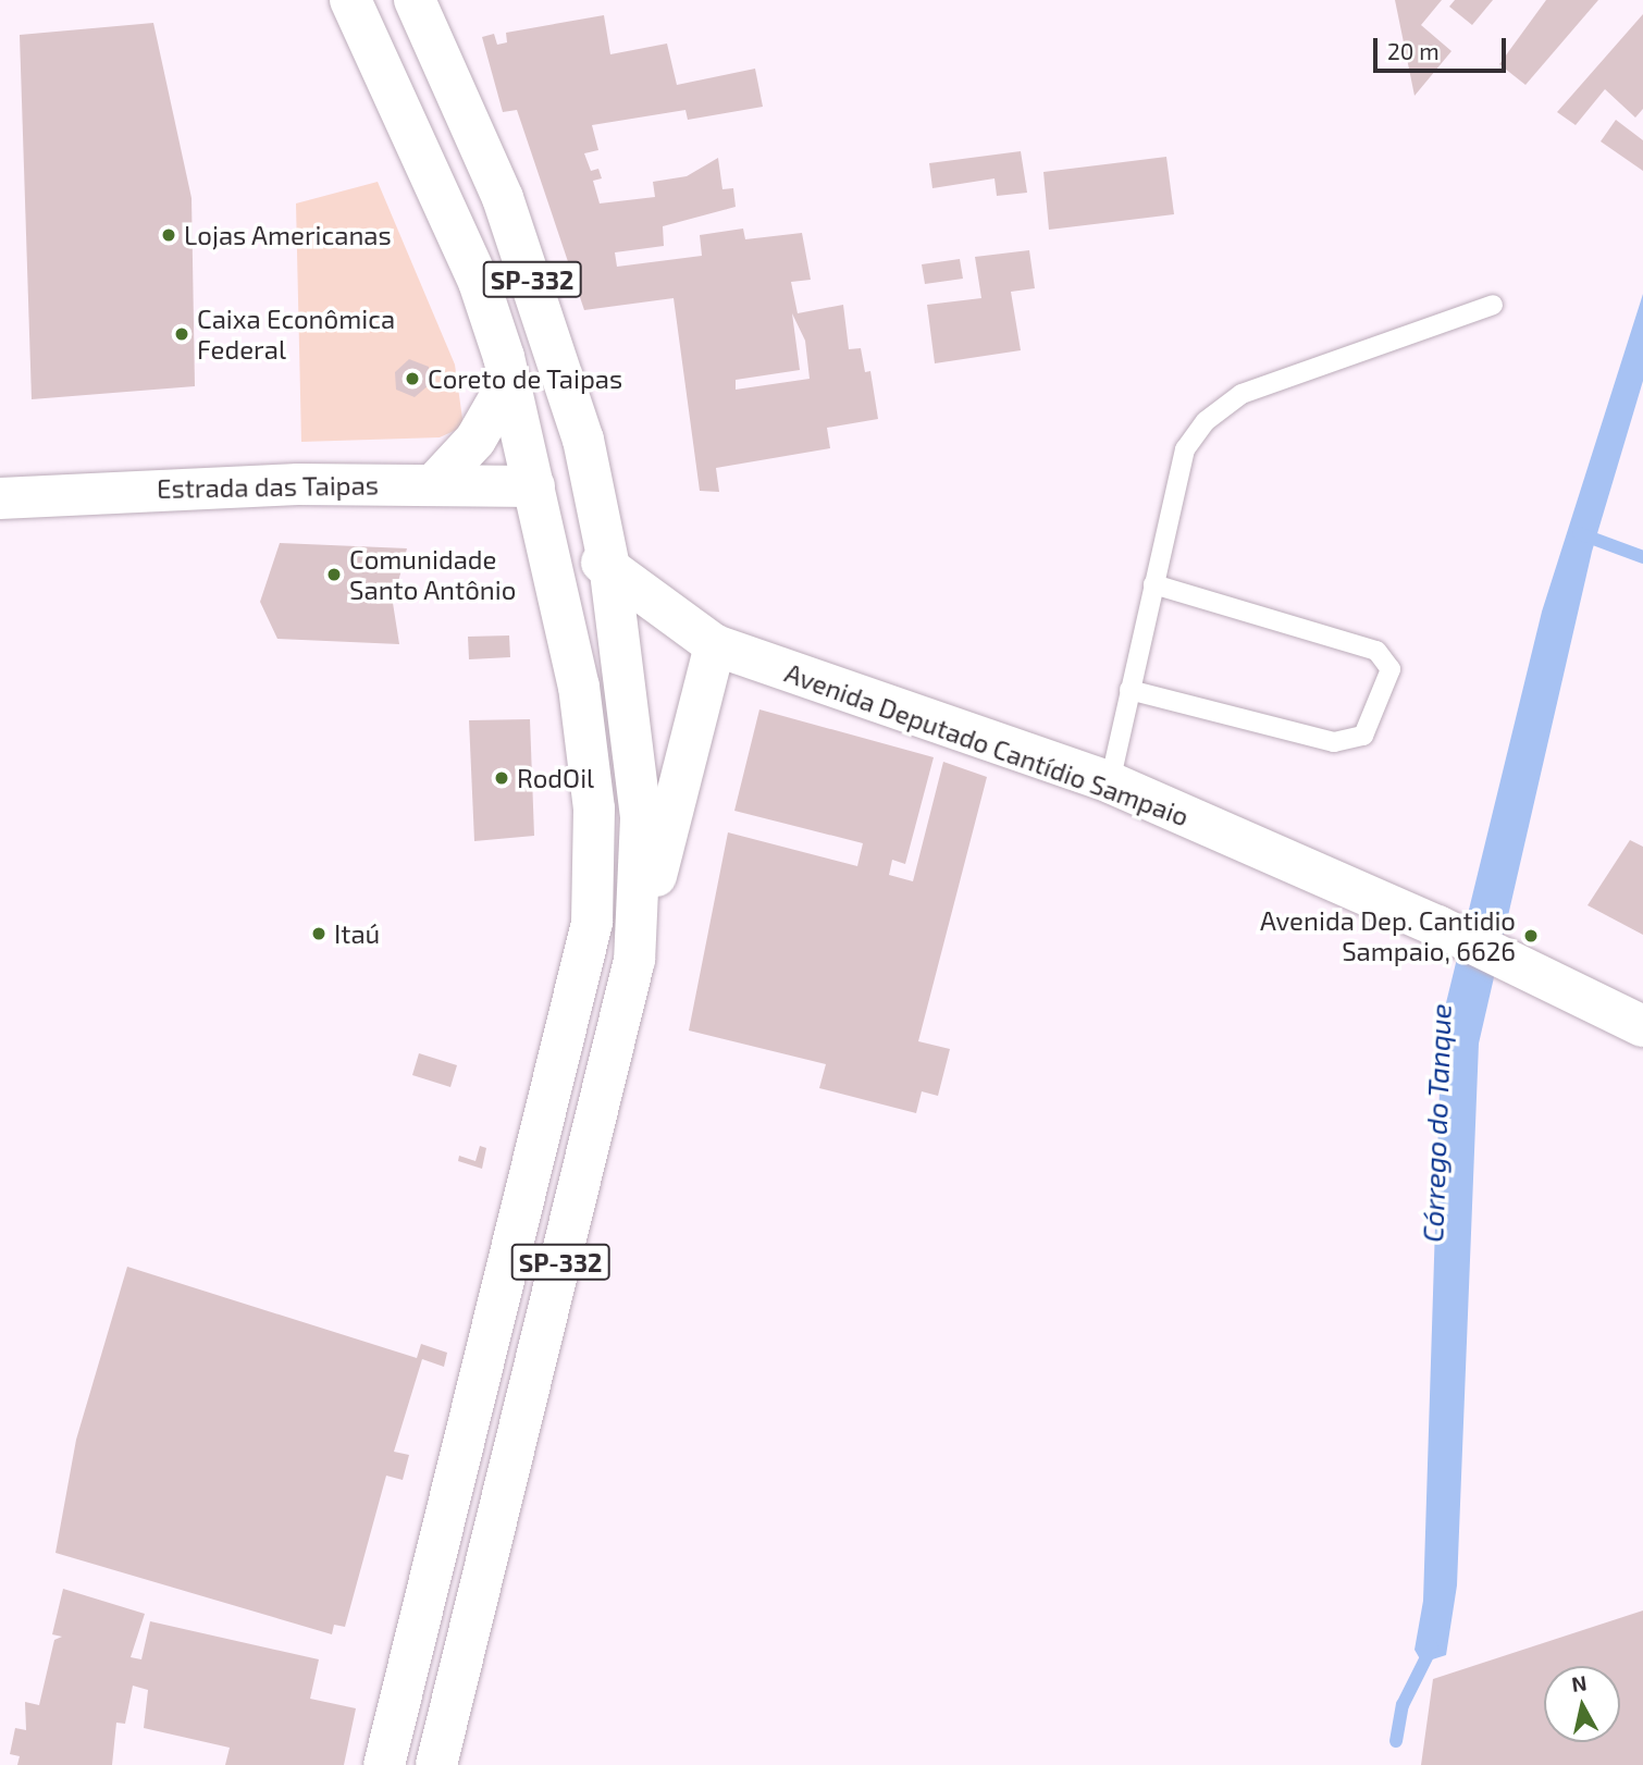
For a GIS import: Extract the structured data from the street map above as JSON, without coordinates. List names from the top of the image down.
{
  "streets": {
    "main road": ["SP-332", "Estrada das Taipas", "Avenida Deputado Cantídio Sampaio"]
  },
  "crossings": [
    ["SP-332", "Estrada das Taipas"],
    ["SP-332", "Avenida Deputado Cantídio Sampaio"],
    ["Estrada das Taipas", "Avenida Deputado Cantídio Sampaio"]
  ],
  "water": ["Córrego do Tanque"],
  "places": [
    "Lojas Americanas",
    "Caixa Econômica Federal",
    "Coreto de Taipas",
    "Comunidade Santo Antônio",
    "RodOil",
    "Itaú",
    "Avenida Dep. Cantidio Sampaio, 6626"
  ],
  "scale_bar": "20 m",
  "north": "top"
}
